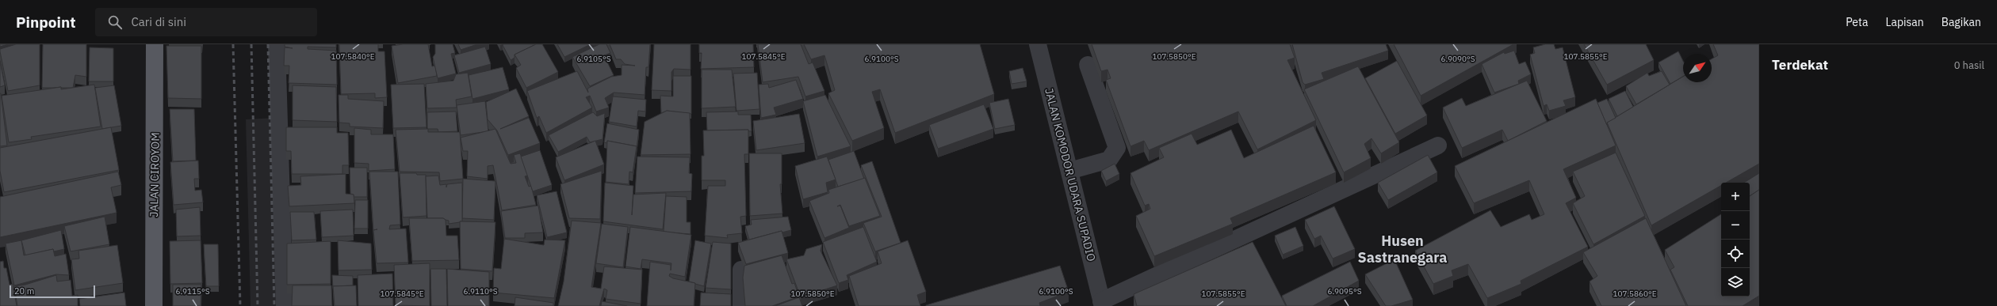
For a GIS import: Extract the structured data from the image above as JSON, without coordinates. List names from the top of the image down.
{
  "streets": {
    "main road": ["JALAN CIROYOM"],
    "street": ["JALAN KOMODOR UDARA SUPADIO"]
  },
  "districts": ["Husen Sastranegara"],
  "scale_bar": "20 m",
  "north": "top right",
  "page": {
    "header": "Pinpoint",
    "search": "Cari di sini",
    "nav": ["Peta", "Lapisan", "Bagikan"],
    "heading": ["Terdekat", "0 hasil"],
    "map_buttons": ["+", "−"],
    "scale": "20 m"
  },
  "coordinates": [
    "107.5840°E",
    "107.5845°E",
    "107.5850°E",
    "107.5855°E",
    "6.9105°S",
    "6.9100°S",
    "6.9090°S",
    "6.9115°S",
    "6.9110°S",
    "6.9095°S",
    "107.5860°E"
  ]
}
